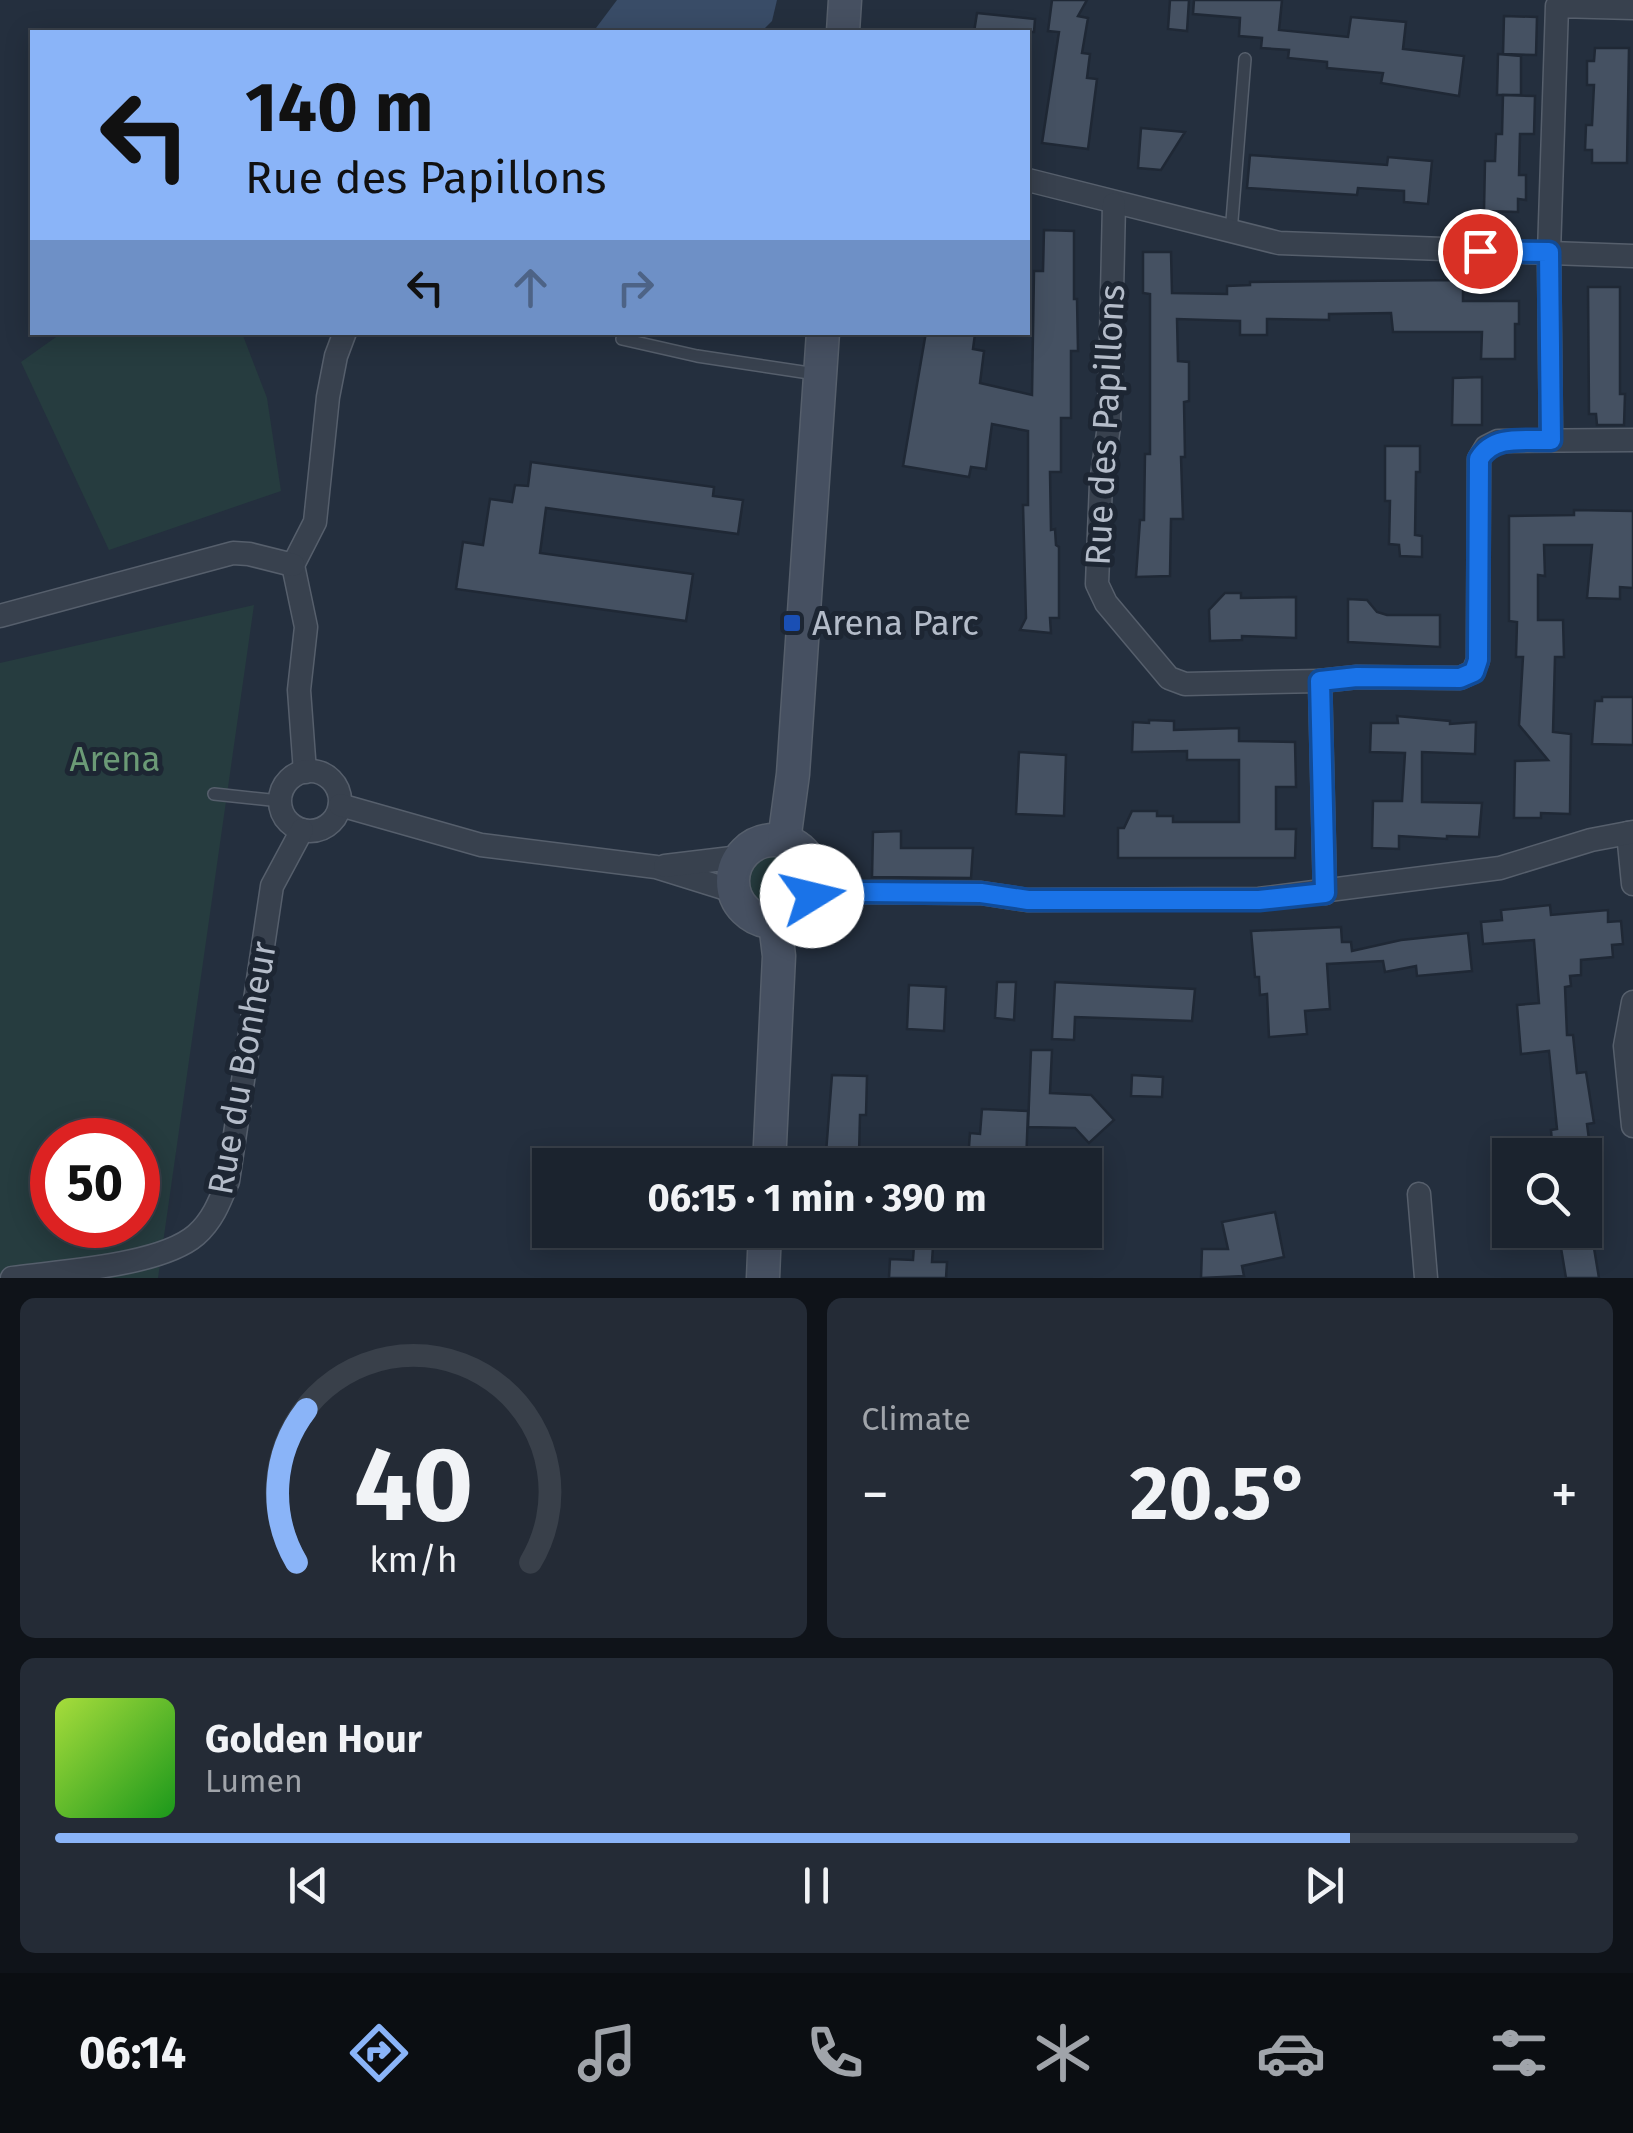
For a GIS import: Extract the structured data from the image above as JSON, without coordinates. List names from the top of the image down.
{
  "streets": {
    "street": ["Rue des Papillons", "Rue du Bonheur"]
  },
  "parks": ["Arena"],
  "places": {
    "transit": ["Arena Parc"]
  },
  "page": {
    "turn": ["140 m", "Rue des Papillons"],
    "limit": "50",
    "trip": "06:15 · 1 min · 390 m",
    "tile": "Climate",
    "heat": ["−", "20.5°", "+"],
    "song": ["Golden Hour", "Lumen"],
    "tabs": "06:14",
    "gauge": ["40", "km/h"]
  }
}
